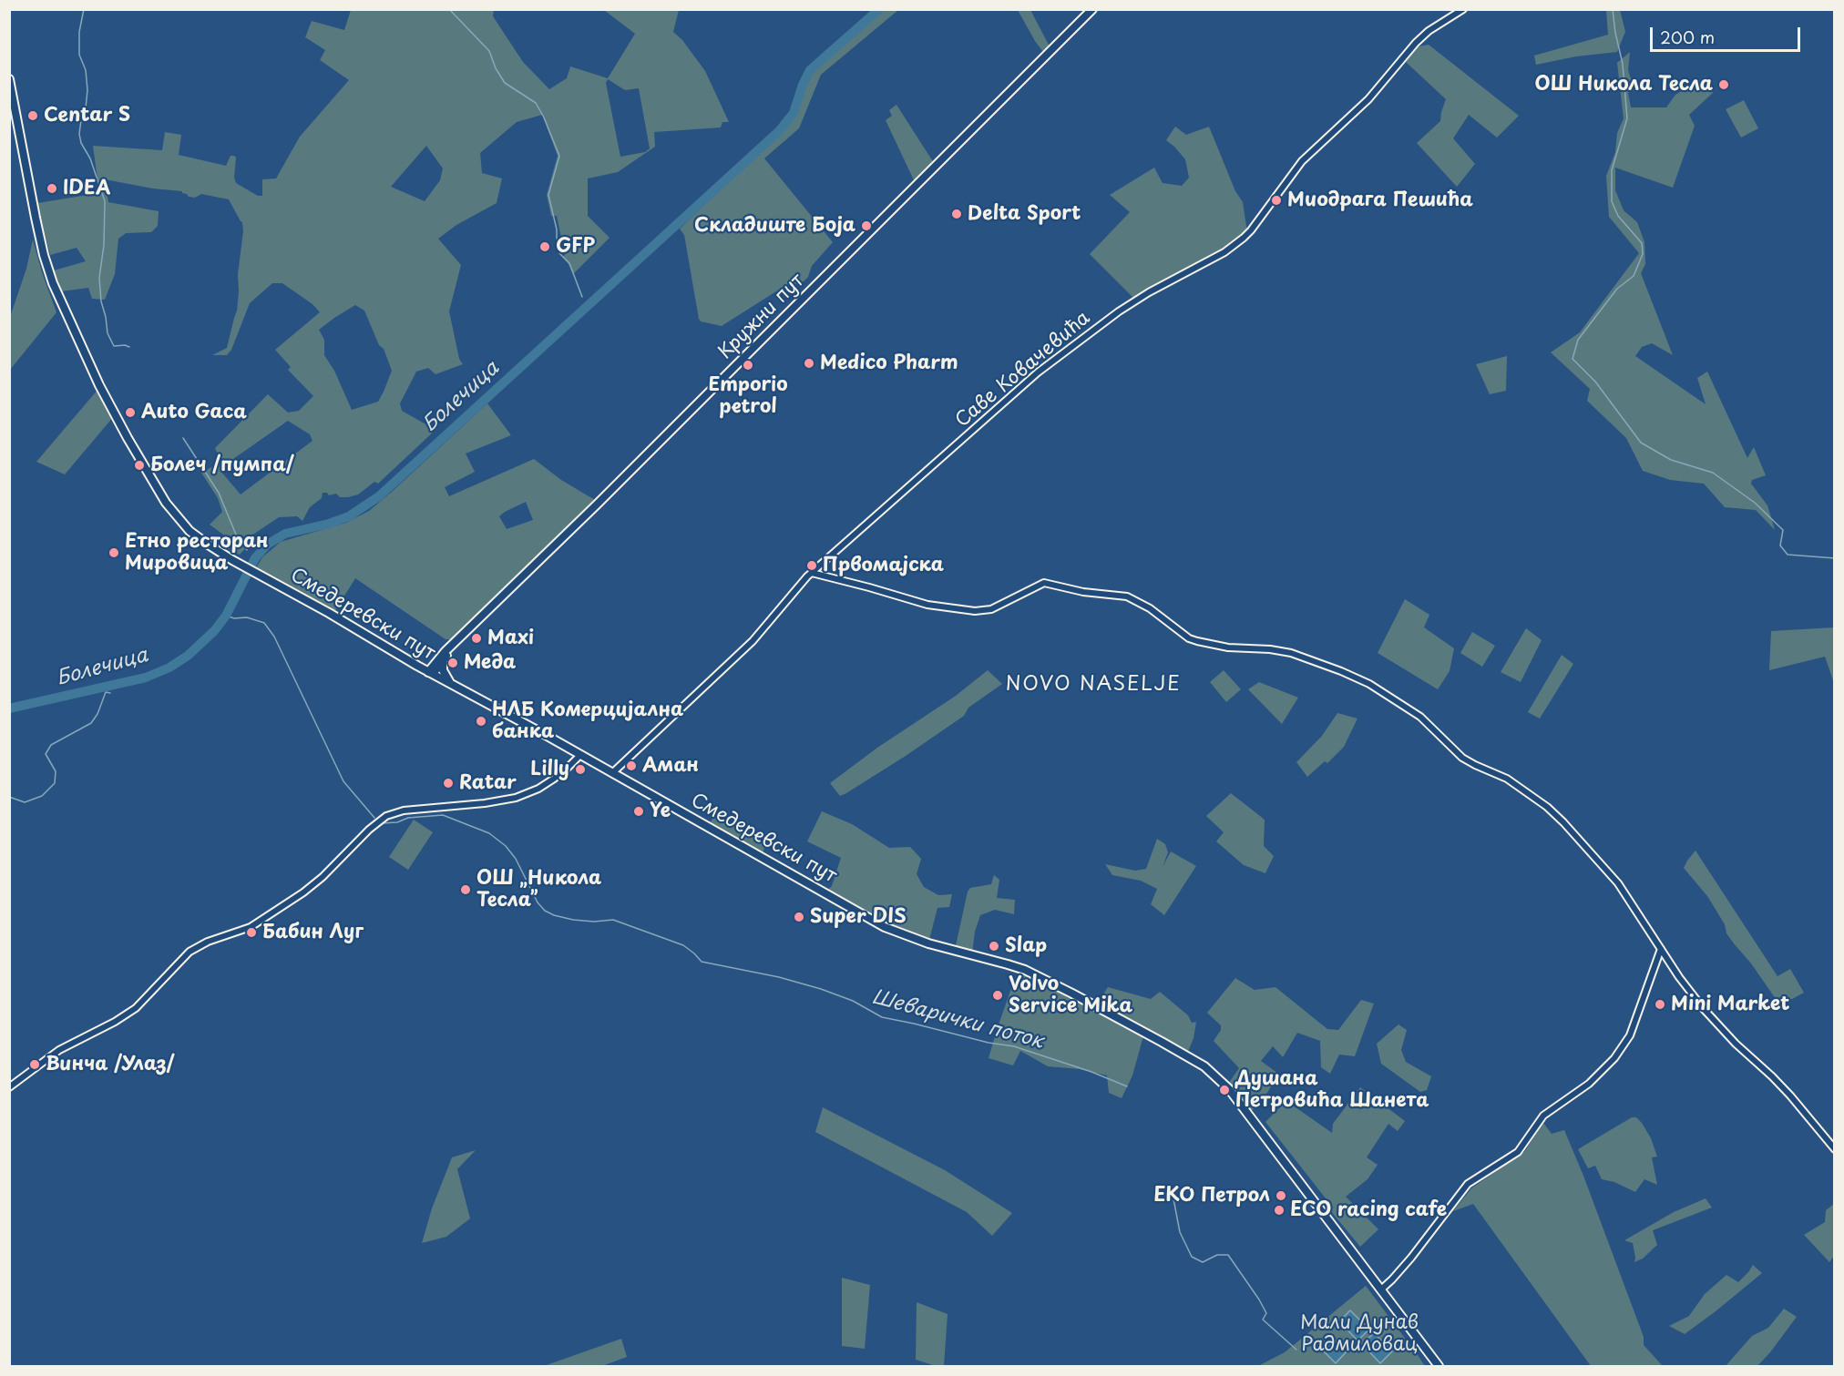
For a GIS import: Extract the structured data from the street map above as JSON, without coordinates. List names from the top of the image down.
{
  "streets": {
    "main road": ["Кружни пут", "Смедеревски пут"],
    "street": ["Саве Ковачевића"]
  },
  "crossings": [
    ["Кружни пут", "Смедеревски пут"],
    ["Саве Ковачевића", "Смедеревски пут"]
  ],
  "districts": ["NOVO NASELJE"],
  "water": ["Болечица", "Шеварички поток"],
  "parks": ["Мали Дунав Радмиловац"],
  "places": [
    "ОШ Никола Тесла",
    "Centar S",
    "IDEA",
    "Миодрага Пешића",
    "Delta Sport",
    "Складиште Боја",
    "GFP",
    "Medico Pharm",
    "Emporio petrol",
    "Auto Gaca",
    "Болеч /пумпа/",
    "Етно ресторан Мировица",
    "Првомајска",
    "Maxi",
    "Меда",
    "НЛБ Комерцијална банка",
    "Аман",
    "Lilly",
    "Ratar",
    "Ye",
    "ОШ „Никола Тесла”",
    "Super DIS",
    "Бабин Луг",
    "Slap",
    "Volvo Service Mika",
    "Mini Market",
    "Винча /Улаз/",
    "Душана Петровића Шанета",
    "ЕКО Петрол",
    "ECO racing cafe"
  ],
  "scale_bar": "200 m"
}
